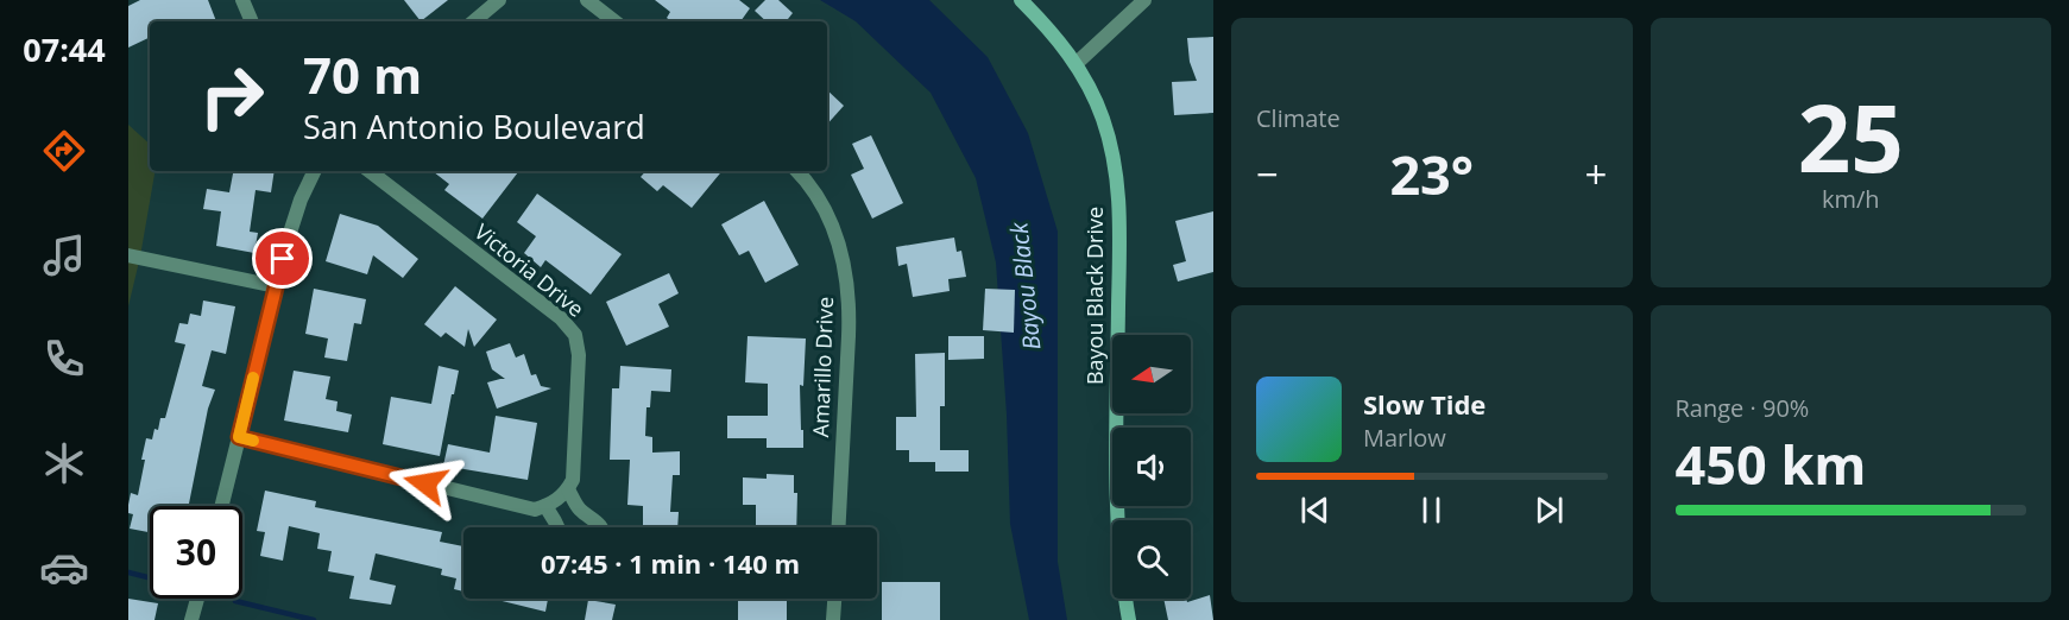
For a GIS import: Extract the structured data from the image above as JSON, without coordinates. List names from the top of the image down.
{
  "streets": {
    "main road": ["Bayou Black Drive"],
    "street": ["Victoria Drive", "Amarillo Drive"]
  },
  "water": ["Bayou Black"],
  "north": "left",
  "page": {
    "tabs": "07:44",
    "tile": [
      "Climate",
      ["25", "km/h"],
      ["Range · 90%", "450 km"]
    ],
    "turn": ["70 m", "San Antonio Boulevard"],
    "heat": ["−", "23°", "+"],
    "song": ["Slow Tide", "Marlow"],
    "limit": "30",
    "trip": "07:45 · 1 min · 140 m"
  }
}
